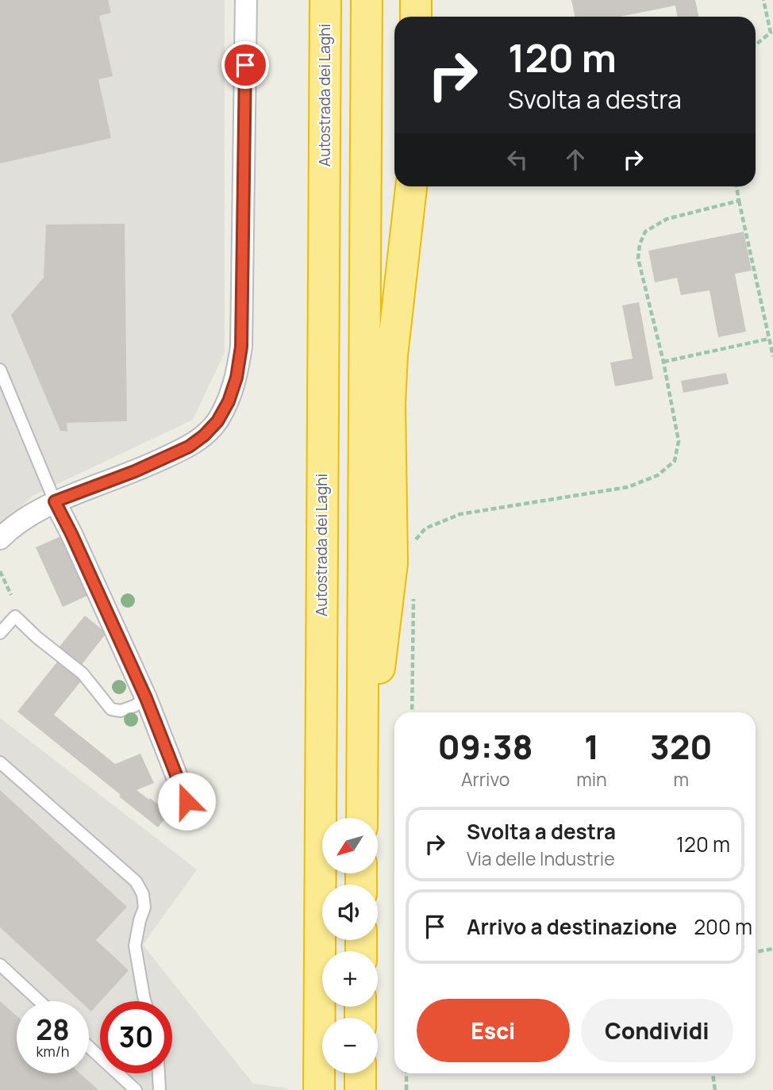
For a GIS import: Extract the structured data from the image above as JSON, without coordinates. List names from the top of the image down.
{
  "streets": {
    "highway": ["Autostrada dei Laghi"]
  },
  "north": "bottom left",
  "page": {
    "turn": ["120 m", "Svolta a destra"],
    "eta": [
      "09:38",
      "Arrivo",
      "1",
      "min",
      "320",
      "m"
    ],
    "list": [
      {
        "name": "Svolta a destra",
        "note": "Via delle Industrie",
        "value": "120 m"
      },
      {
        "name": "Arrivo a destinazione",
        "value": "200 m"
      }
    ],
    "map_buttons": ["+", "−"],
    "buttons": ["Esci", "Condividi"],
    "speed": "28 km/h",
    "limit": "30"
  }
}
